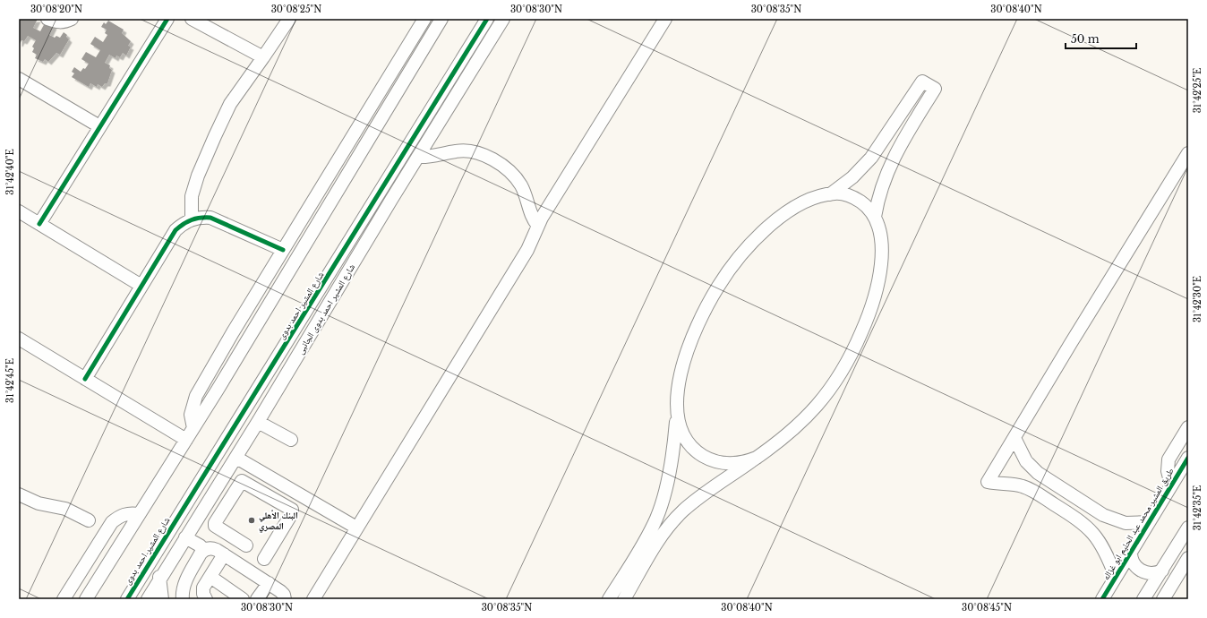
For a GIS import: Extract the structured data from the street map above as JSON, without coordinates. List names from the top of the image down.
{
  "streets": {
    "street": ["شارع المشير احمد بدوى", "شارع المشير احمد بدوى الجانبى", "طريق المشير محمد عبد الحليم ابو غزاله"]
  },
  "places": ["البنك الأهلي المصري"],
  "scale_bar": "50 m",
  "coordinates": [
    "30°08'20\"N",
    "30°08'25\"N",
    "30°08'30\"N",
    "30°08'35\"N",
    "30°08'40\"N",
    "31°42'25\"E",
    "31°42'40\"E",
    "31°42'30\"E",
    "31°42'45\"E",
    "31°42'35\"E",
    "30°08'45\"N"
  ]
}
